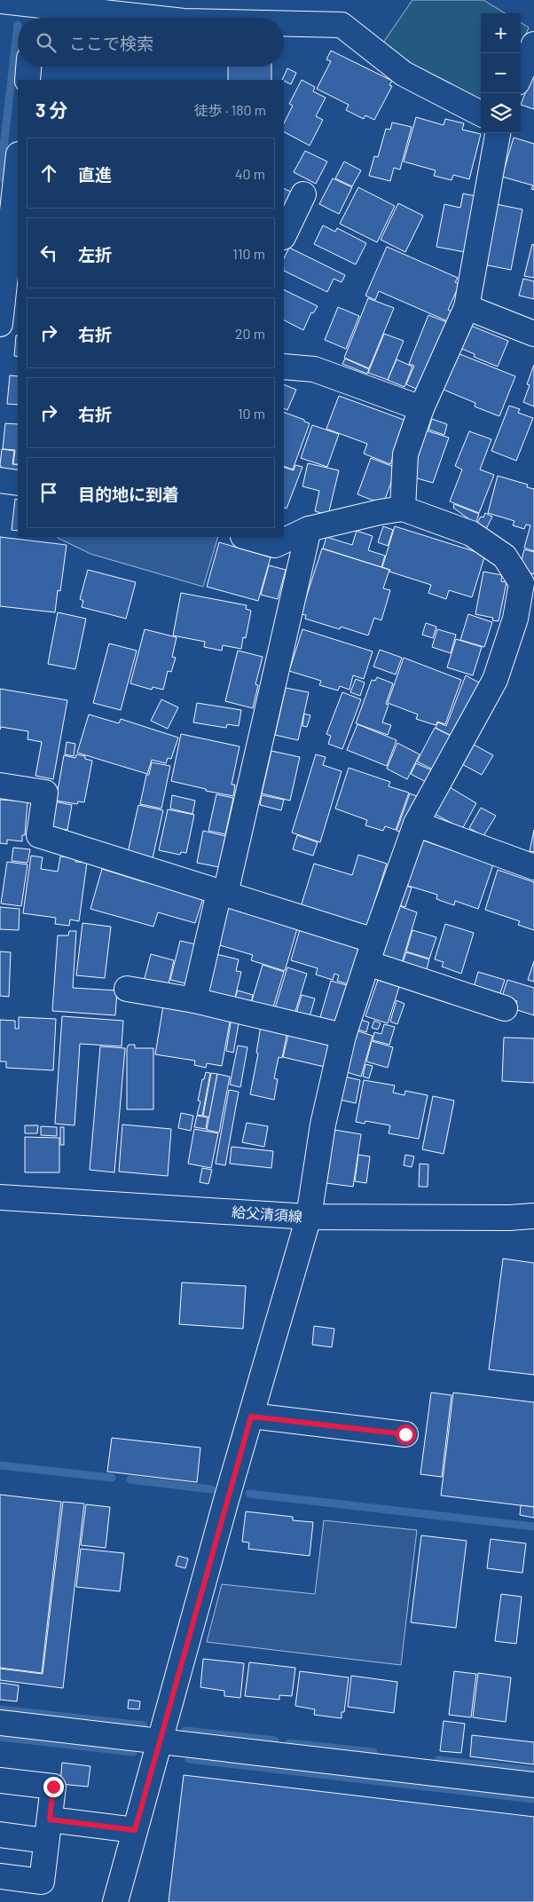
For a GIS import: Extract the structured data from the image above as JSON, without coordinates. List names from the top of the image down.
{
  "streets": {
    "street": ["給父清須線"]
  },
  "page": {
    "map_buttons": ["+", "−"],
    "search": "ここで検索",
    "heading": ["3 分", "徒歩 · 180 m"],
    "list": [
      ["直進", "40 m"],
      ["左折", "110 m"],
      ["右折", "20 m"],
      ["右折", "10 m"],
      "目的地に到着"
    ]
  }
}
